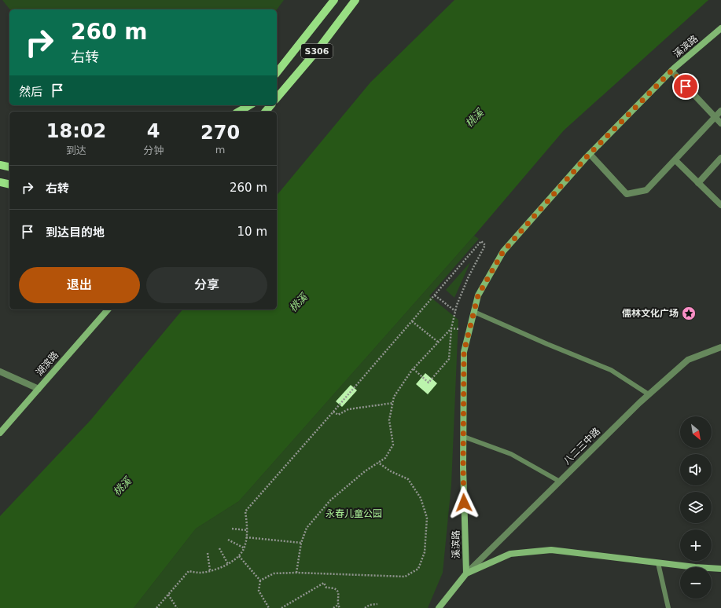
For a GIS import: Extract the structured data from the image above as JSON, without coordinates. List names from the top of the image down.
{
  "streets": {
    "main road": [
      "溪滨路",
      "S306",
      "湖滨路",
      "八二三中路"
    ]
  },
  "crossings": [
    ["溪滨路", "八二三中路"]
  ],
  "water": ["桃溪"],
  "parks": ["永春儿童公园"],
  "places": {
    "place": ["儒林文化广场"]
  },
  "north": "bottom right",
  "page": {
    "turn": ["260 m", "右转"],
    "then": "然后",
    "eta": [
      "18:02",
      "到达",
      "4",
      "分钟",
      "270",
      "m"
    ],
    "list": [
      {
        "name": "右转",
        "value": "260 m"
      },
      {
        "name": "到达目的地",
        "value": "10 m"
      }
    ],
    "buttons": ["退出", "分享"],
    "map_buttons": ["+", "−"]
  }
}
